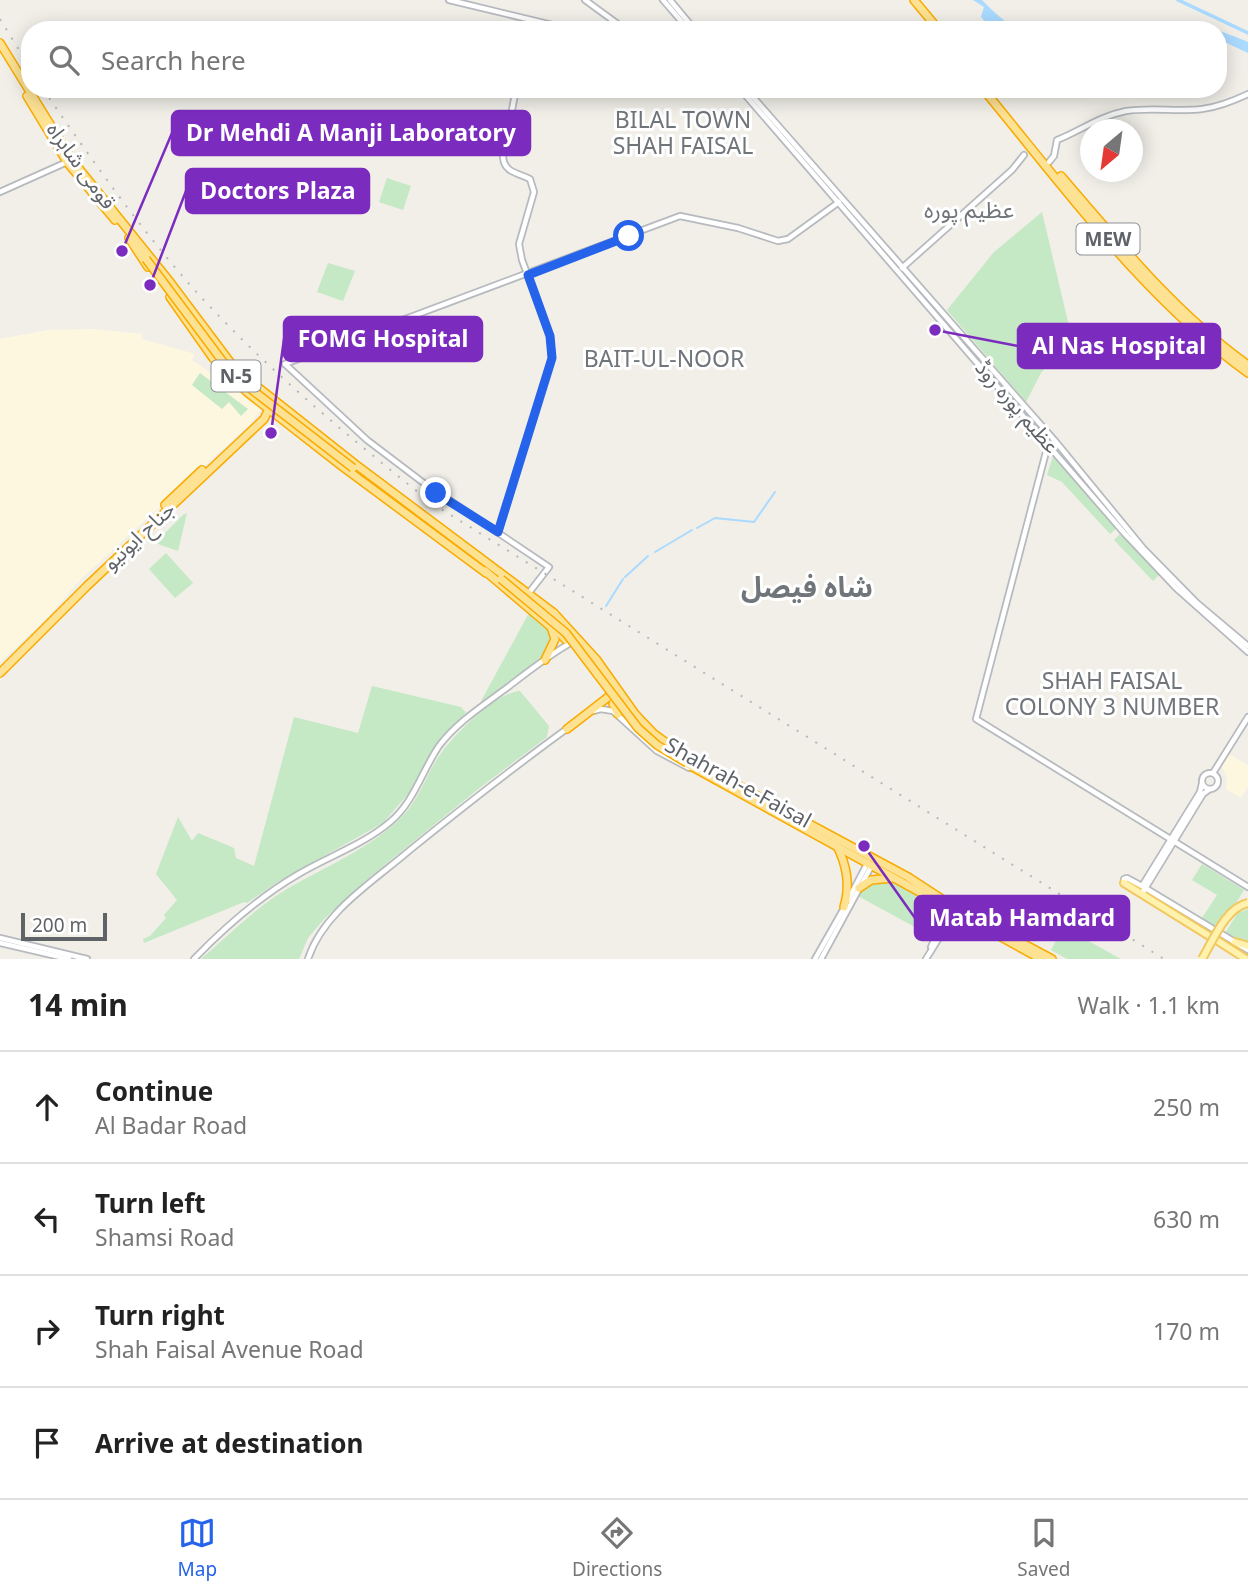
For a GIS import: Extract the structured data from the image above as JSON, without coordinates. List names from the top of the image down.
{
  "streets": {
    "highway": [
      "قومی شاہراہ",
      "MEW",
      "N-5",
      "جناح ایونیو",
      "Shahrah-e-Faisal"
    ],
    "main road": ["عظیم پورہ روڈ"]
  },
  "crossings": [
    ["قومی شاہراہ", "N-5"],
    ["قومی شاہراہ", "Shahrah-e-Faisal"],
    ["N-5", "Shahrah-e-Faisal"]
  ],
  "districts": [
    "BILAL TOWN SHAH FAISAL",
    "عظیم پورہ",
    "BAIT-UL-NOOR",
    "شاہ فیصل",
    "SHAH FAISAL COLONY 3 NUMBER"
  ],
  "places": [
    "Dr Mehdi A Manji Laboratory",
    "Doctors Plaza",
    "Al Nas Hospital",
    "FOMG Hospital",
    "Matab Hamdard"
  ],
  "scale_bar": "200 m",
  "north": "bottom left",
  "page": {
    "search": "Search here",
    "scale": "200 m",
    "heading": ["14 min", "Walk · 1.1 km"],
    "list": [
      ["Continue", "Al Badar Road", "250 m"],
      ["Turn left", "Shamsi Road", "630 m"],
      ["Turn right", "Shah Faisal Avenue Road", "170 m"],
      "Arrive at destination"
    ],
    "nav": ["Map", "Directions", "Saved"]
  }
}
